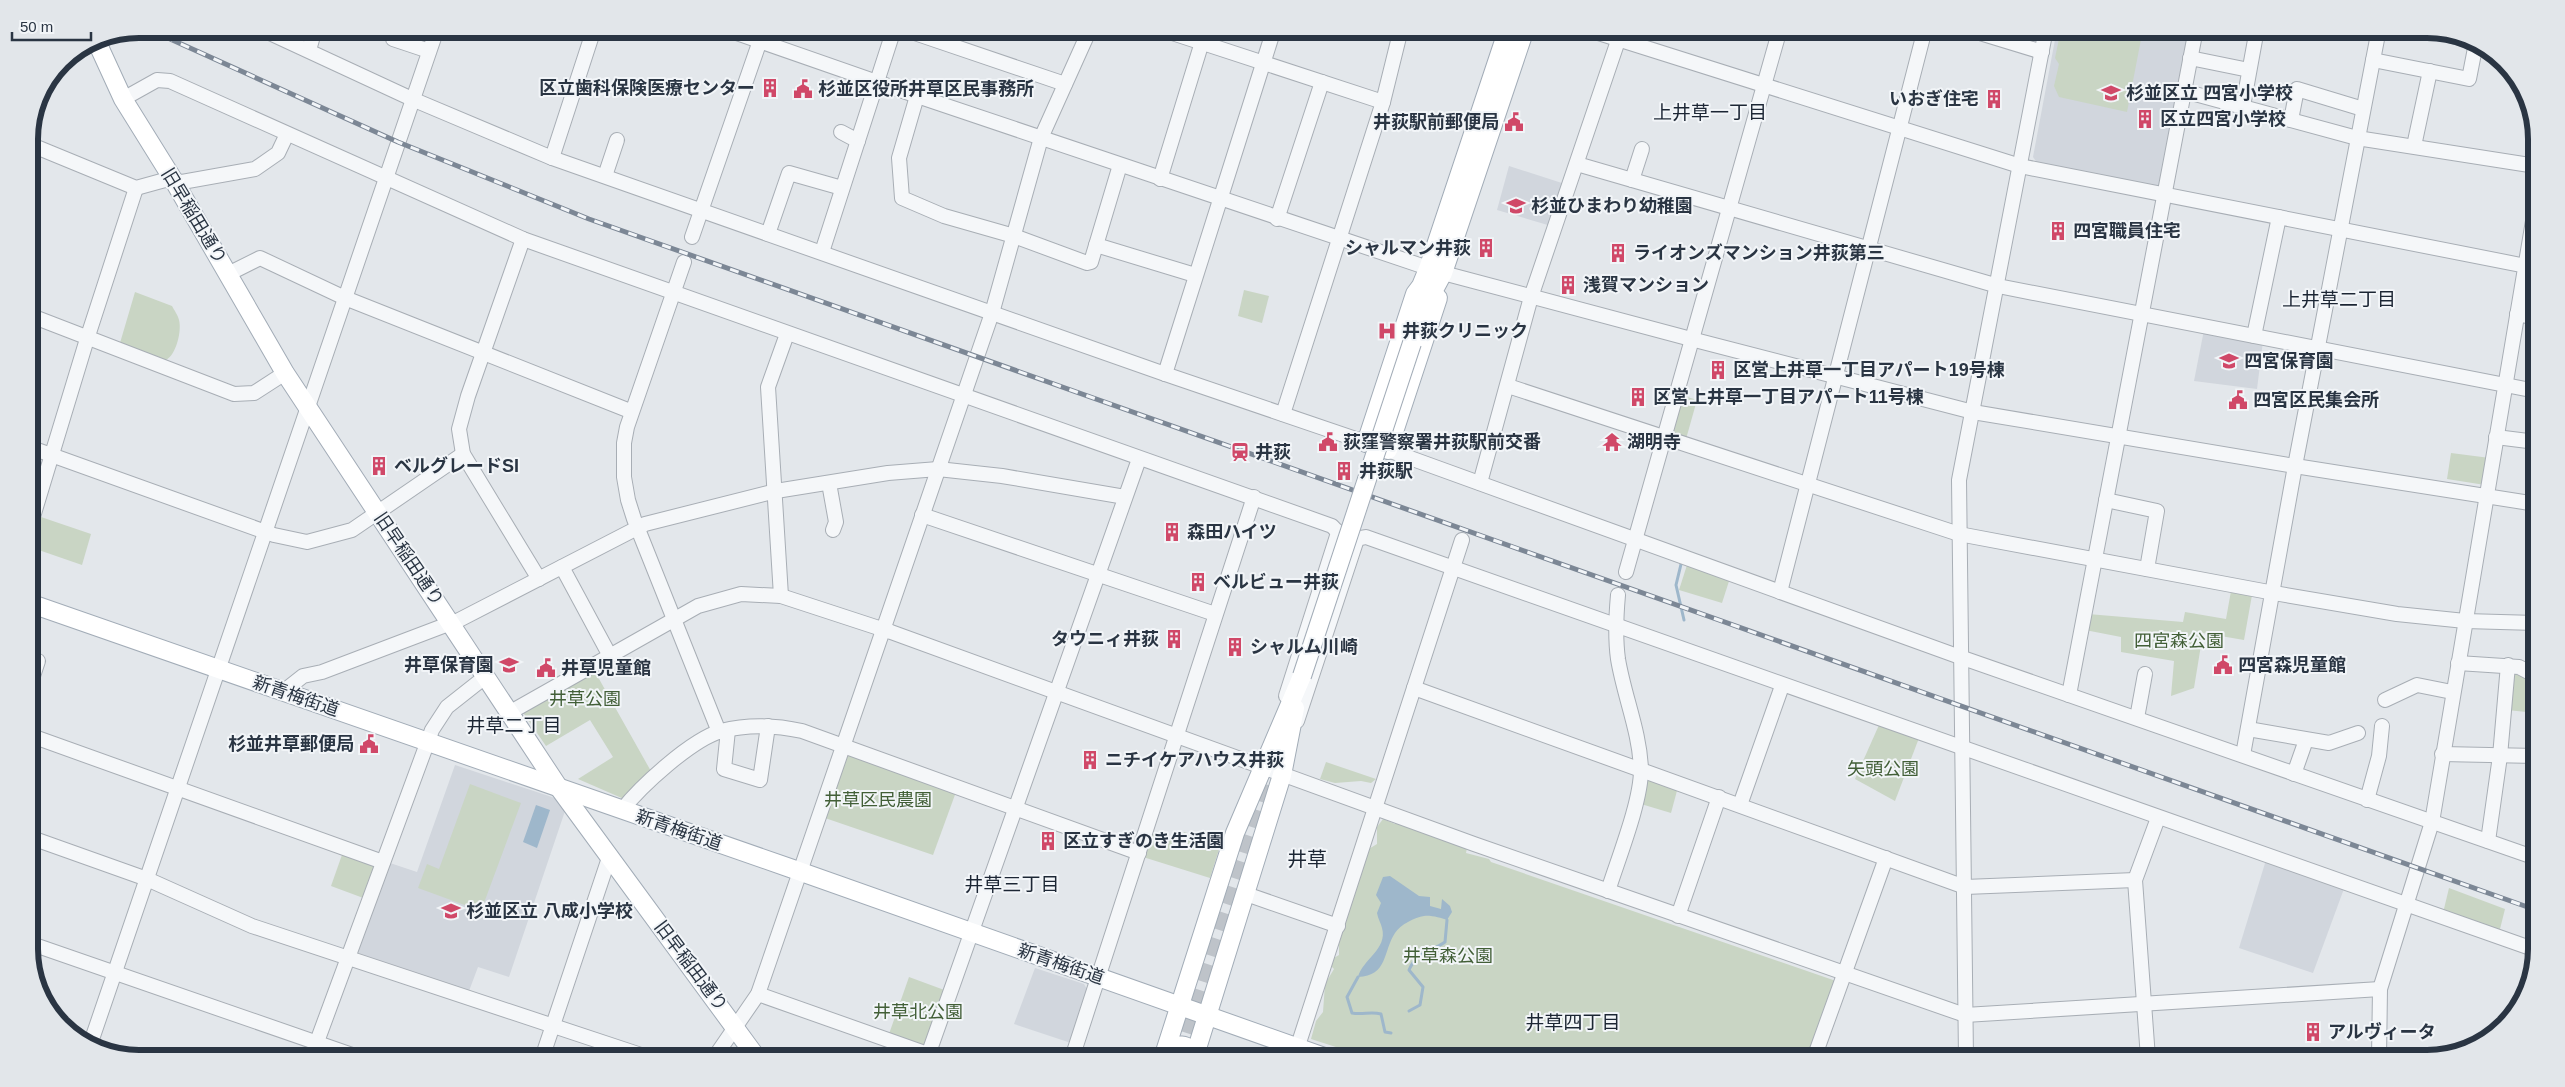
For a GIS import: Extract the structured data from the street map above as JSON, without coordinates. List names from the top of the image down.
{
  "streets": {
    "main road": ["旧早稲田通り", "新青梅街道"]
  },
  "crossings": [
    ["旧早稲田通り", "新青梅街道"]
  ],
  "districts": [
    "上井草一丁目",
    "上井草二丁目",
    "井草二丁目",
    "井草",
    "井草三丁目",
    "井草四丁目"
  ],
  "parks": [
    "四宮森公園",
    "井草公園",
    "矢頭公園",
    "井草区民農園",
    "井草森公園",
    "井草北公園"
  ],
  "places": {
    "building": [
      "区立歯科保険医療センター",
      "いおぎ住宅",
      "区立四宮小学校",
      "四宮職員住宅",
      "シャルマン井荻",
      "ライオンズマンション井荻第三",
      "浅賀マンション",
      "区営上井草一丁目アパート19号棟",
      "区営上井草一丁目アパート11号棟",
      "ベルグレードSI",
      "井荻駅",
      "森田ハイツ",
      "ベルビュー井荻",
      "タウニィ井荻",
      "シャルム川崎",
      "ニチイケアハウス井荻",
      "区立すぎのき生活園",
      "アルヴィータ"
    ],
    "public building": [
      "杉並区役所井草区民事務所",
      "井荻駅前郵便局",
      "四宮区民集会所",
      "荻窪警察署井荻駅前交番",
      "四宮森児童館",
      "井草児童館",
      "杉並井草郵便局"
    ],
    "school or university": [
      "杉並区立 四宮小学校",
      "杉並ひまわり幼稚園",
      "四宮保育園",
      "井草保育園",
      "杉並区立 八成小学校"
    ],
    "hospital": ["井荻クリニック"],
    "temple": ["湖明寺"],
    "station": ["井荻"]
  },
  "scale_bar": "50 m"
}
